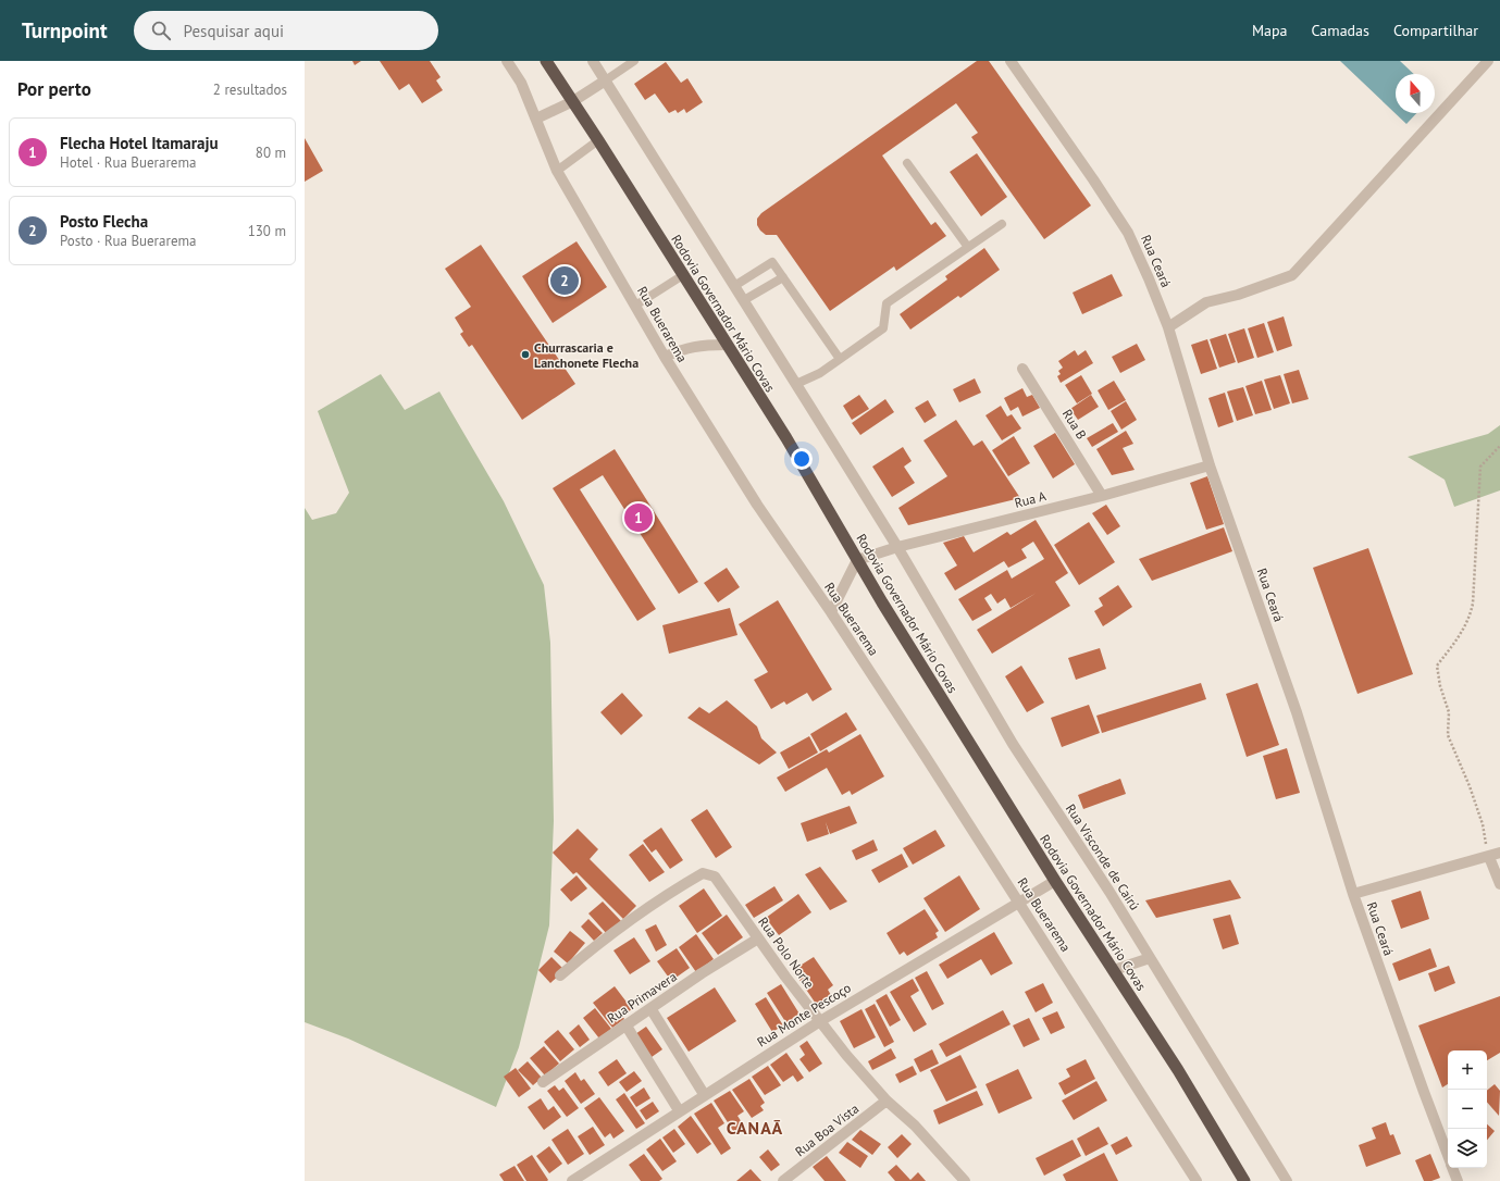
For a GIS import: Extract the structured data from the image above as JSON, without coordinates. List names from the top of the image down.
{
  "streets": {
    "highway": ["Rodovia Governador Mário Covas"],
    "street": [
      "Rua Ceará",
      "Rua Buerarema",
      "Rua B",
      "Rua A",
      "Rua Visconde de Cairú",
      "Rua Polo Norte",
      "Rua Primavera",
      "Rua Monte Pescoço",
      "Rua Boa Vista"
    ]
  },
  "crossings": [
    ["Rua Ceará", "Rua A"],
    ["Rodovia Governador Mário Covas", "Rua A"],
    ["Rodovia Governador Mário Covas", "Rua Monte Pescoço"],
    ["Rua Buerarema", "Rua Monte Pescoço"],
    ["Rua B", "Rua A"],
    ["Rua A", "Rua Visconde de Cairú"],
    ["Rua Polo Norte", "Rua Primavera"],
    ["Rua Polo Norte", "Rua Monte Pescoço"],
    ["Rua Polo Norte", "Rua Boa Vista"]
  ],
  "districts": ["CANAÃ"],
  "places": ["Churrascaria e Lanchonete Flecha"],
  "north": "top",
  "page": {
    "header": "Turnpoint",
    "search": "Pesquisar aqui",
    "nav": ["Mapa", "Camadas", "Compartilhar"],
    "heading": ["Por perto", "2 resultados"],
    "list": [
      {
        "mark": "1",
        "name": "Flecha Hotel Itamaraju",
        "note": "Hotel · Rua Buerarema",
        "value": "80 m"
      },
      {
        "mark": "2",
        "name": "Posto Flecha",
        "note": "Posto · Rua Buerarema",
        "value": "130 m"
      }
    ],
    "pins": ["2", "1"],
    "map_buttons": ["+", "−"]
  }
}
